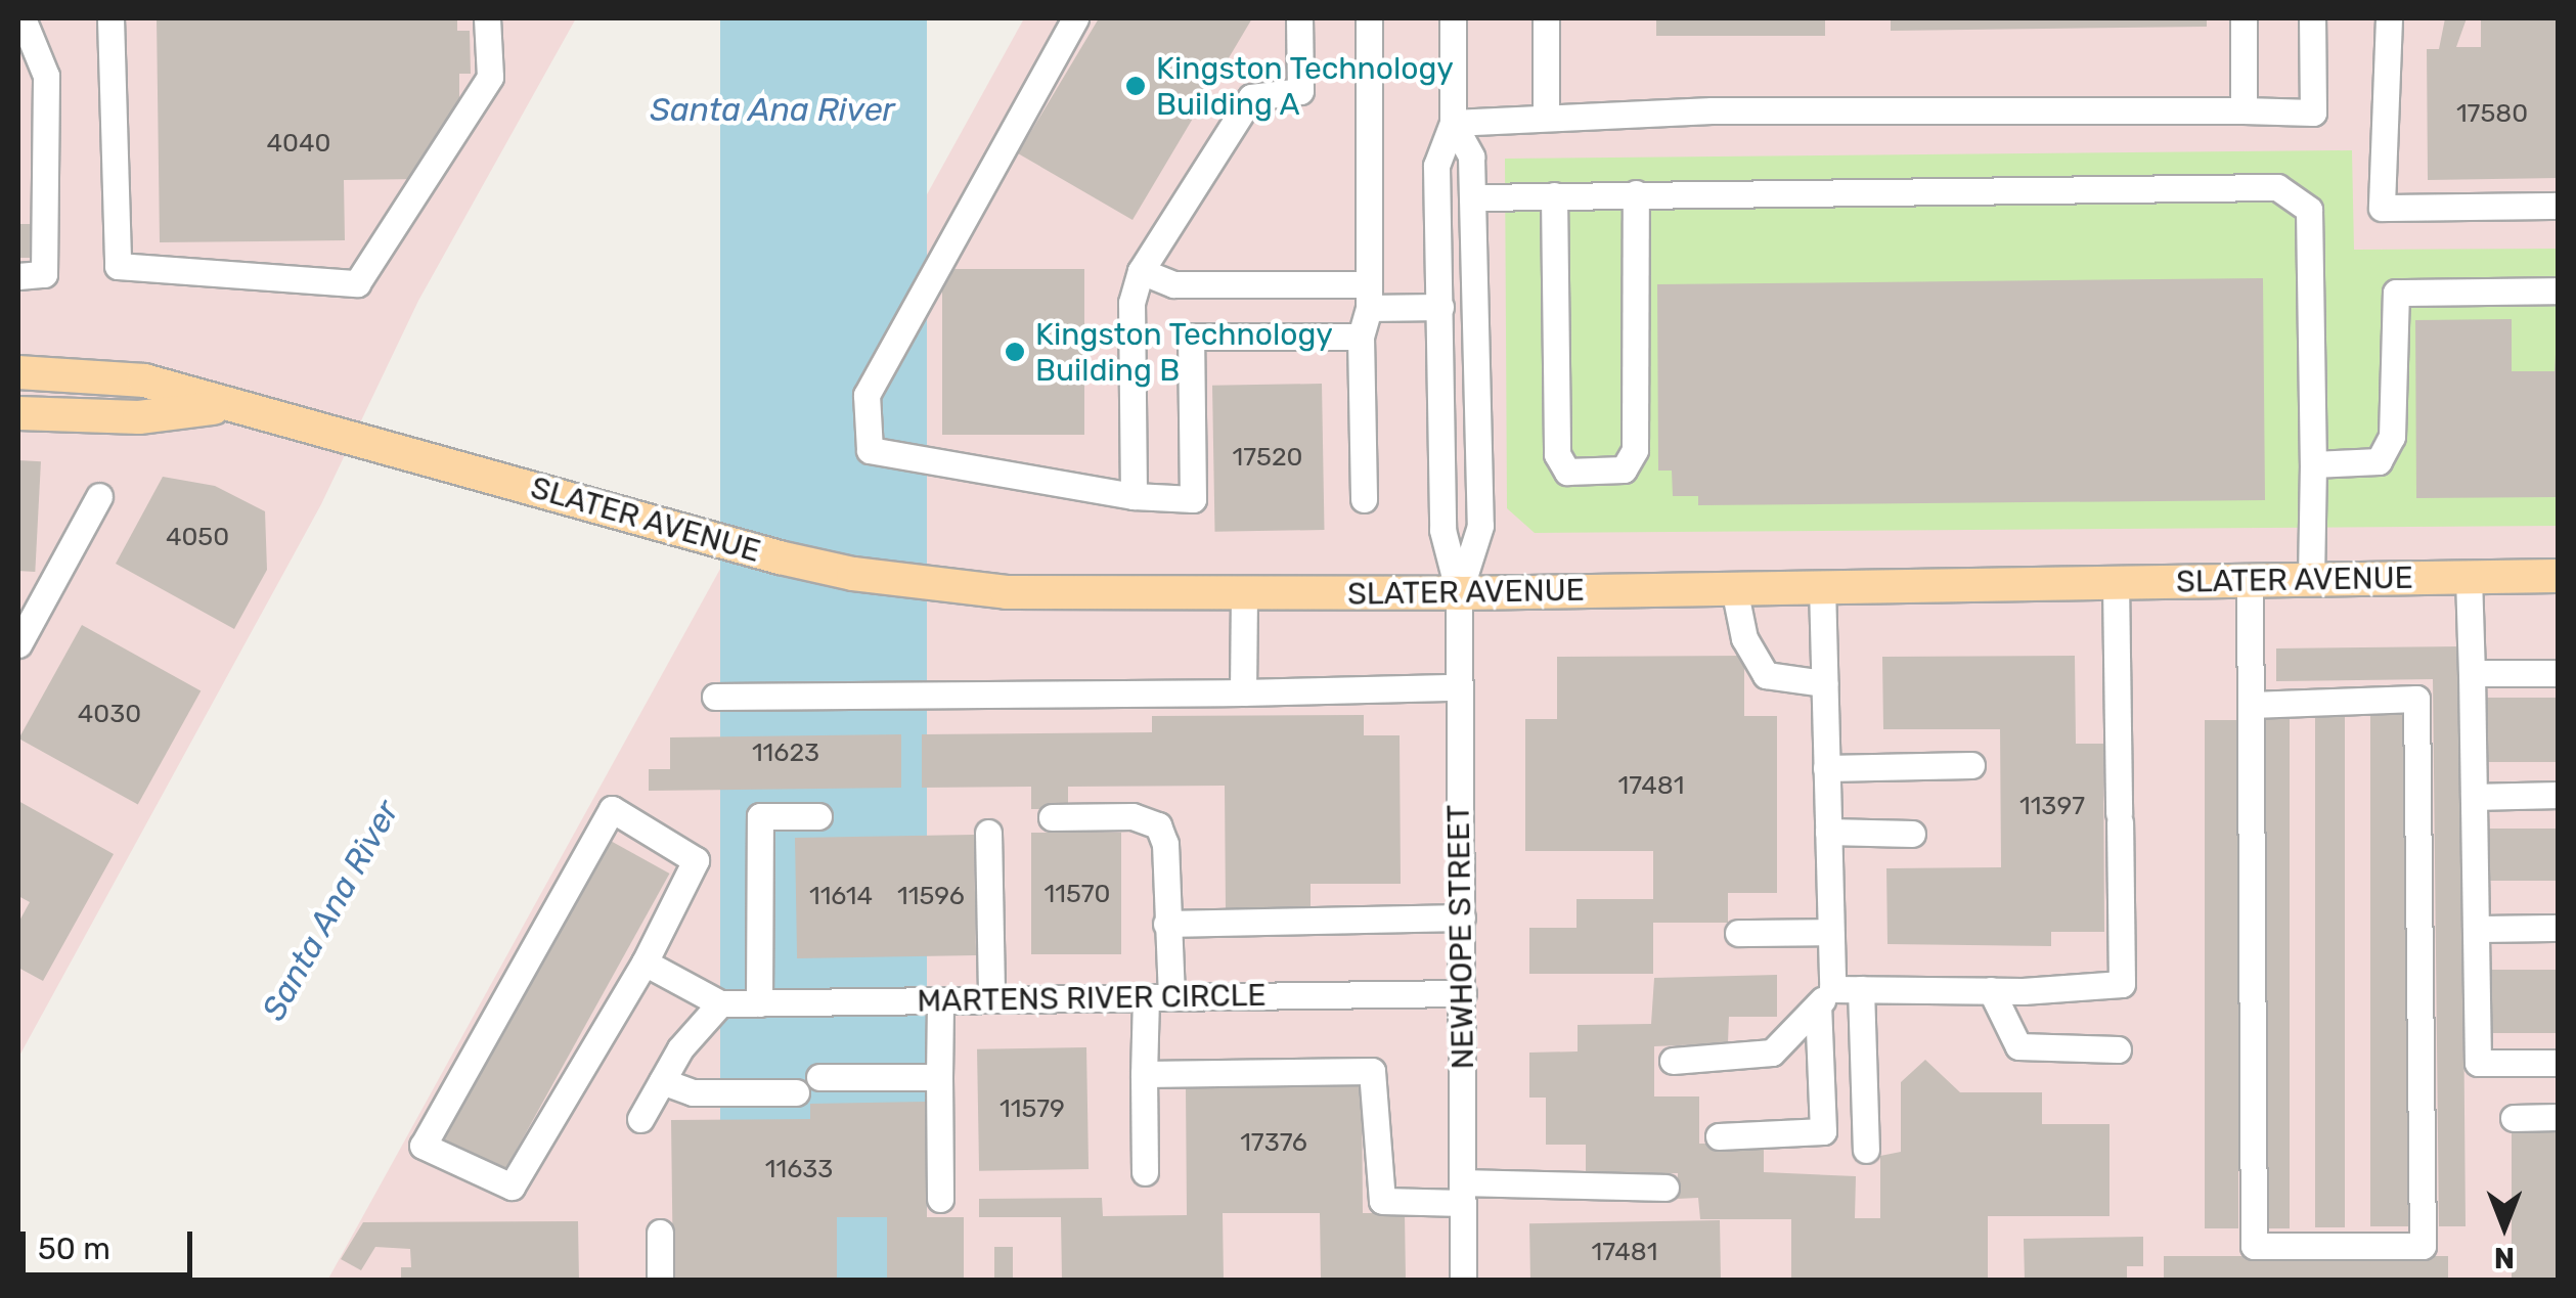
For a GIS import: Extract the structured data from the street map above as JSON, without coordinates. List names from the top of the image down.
{
  "streets": {
    "main road": ["SLATER AVENUE"],
    "street": ["NEWHOPE STREET", "MARTENS RIVER CIRCLE"]
  },
  "crossings": [
    ["SLATER AVENUE", "NEWHOPE STREET"],
    ["NEWHOPE STREET", "MARTENS RIVER CIRCLE"]
  ],
  "water": ["Santa Ana River"],
  "places": ["Kingston Technology Building A", "Kingston Technology Building B"],
  "house_numbers": [
    "17580",
    "4040",
    "17520",
    "4050",
    "4030",
    "11623",
    "17481",
    "11397",
    "11570",
    "11614",
    "11596",
    "11579",
    "17376",
    "11633",
    "17481"
  ],
  "scale_bar": "50 m",
  "north": "bottom"
}
